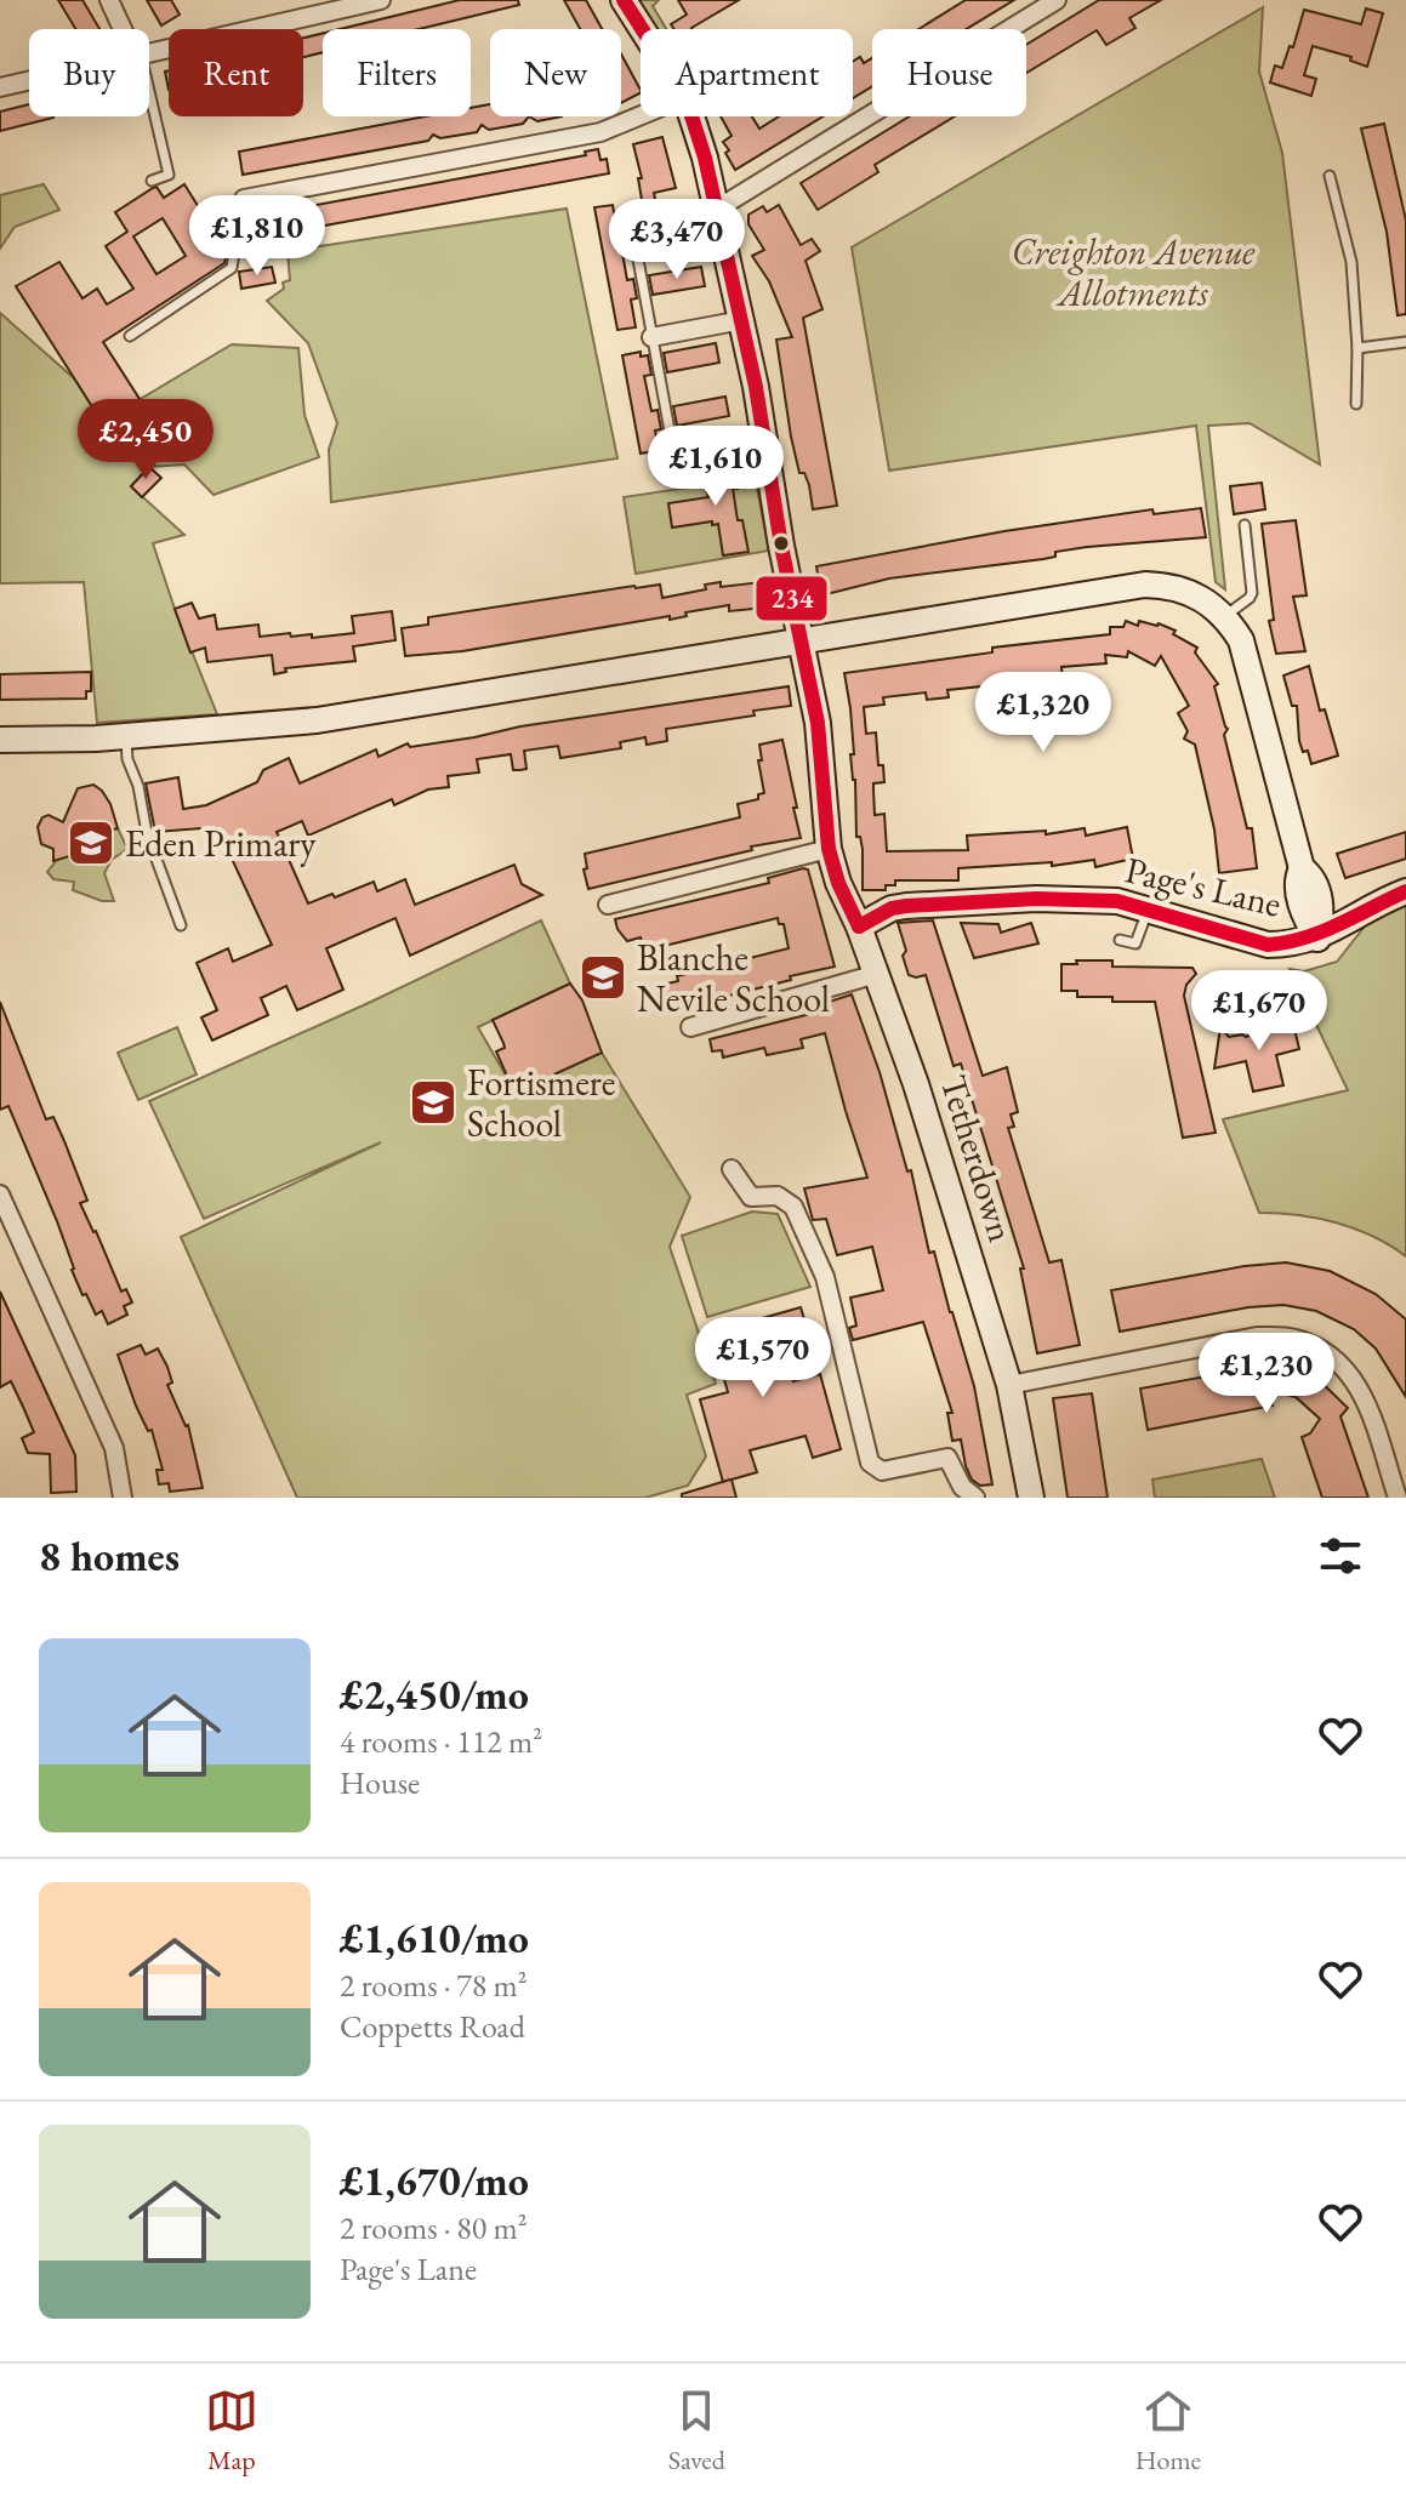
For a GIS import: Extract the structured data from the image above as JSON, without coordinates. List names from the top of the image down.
{
  "streets": {
    "street": ["Page's Lane", "Tetherdown"]
  },
  "crossings": [
    ["Page's Lane", "Tetherdown"]
  ],
  "parks": ["Creighton Avenue Allotments"],
  "places": {
    "school or university": ["Eden Primary", "Blanche Nevile School", "Fortismere School"]
  },
  "lines": ["transit line 234"],
  "page": {
    "chip": [
      "Buy",
      "Rent",
      "Filters",
      "New",
      "Apartment",
      "House"
    ],
    "price": [
      "£1,810",
      "£3,470",
      "£2,450",
      "£1,610",
      "£1,320",
      "£1,670",
      "£1,570",
      "£1,230"
    ],
    "heading": "8 homes",
    "list": [
      {
        "name": "£2,450/mo",
        "note": "4 rooms · 112 m² · House"
      },
      {
        "name": "£1,610/mo",
        "note": "2 rooms · 78 m² · Coppetts Road"
      },
      {
        "name": "£1,670/mo",
        "note": "2 rooms · 80 m² · Page's Lane"
      }
    ],
    "tabs": ["Map", "Saved", "Home"]
  }
}
